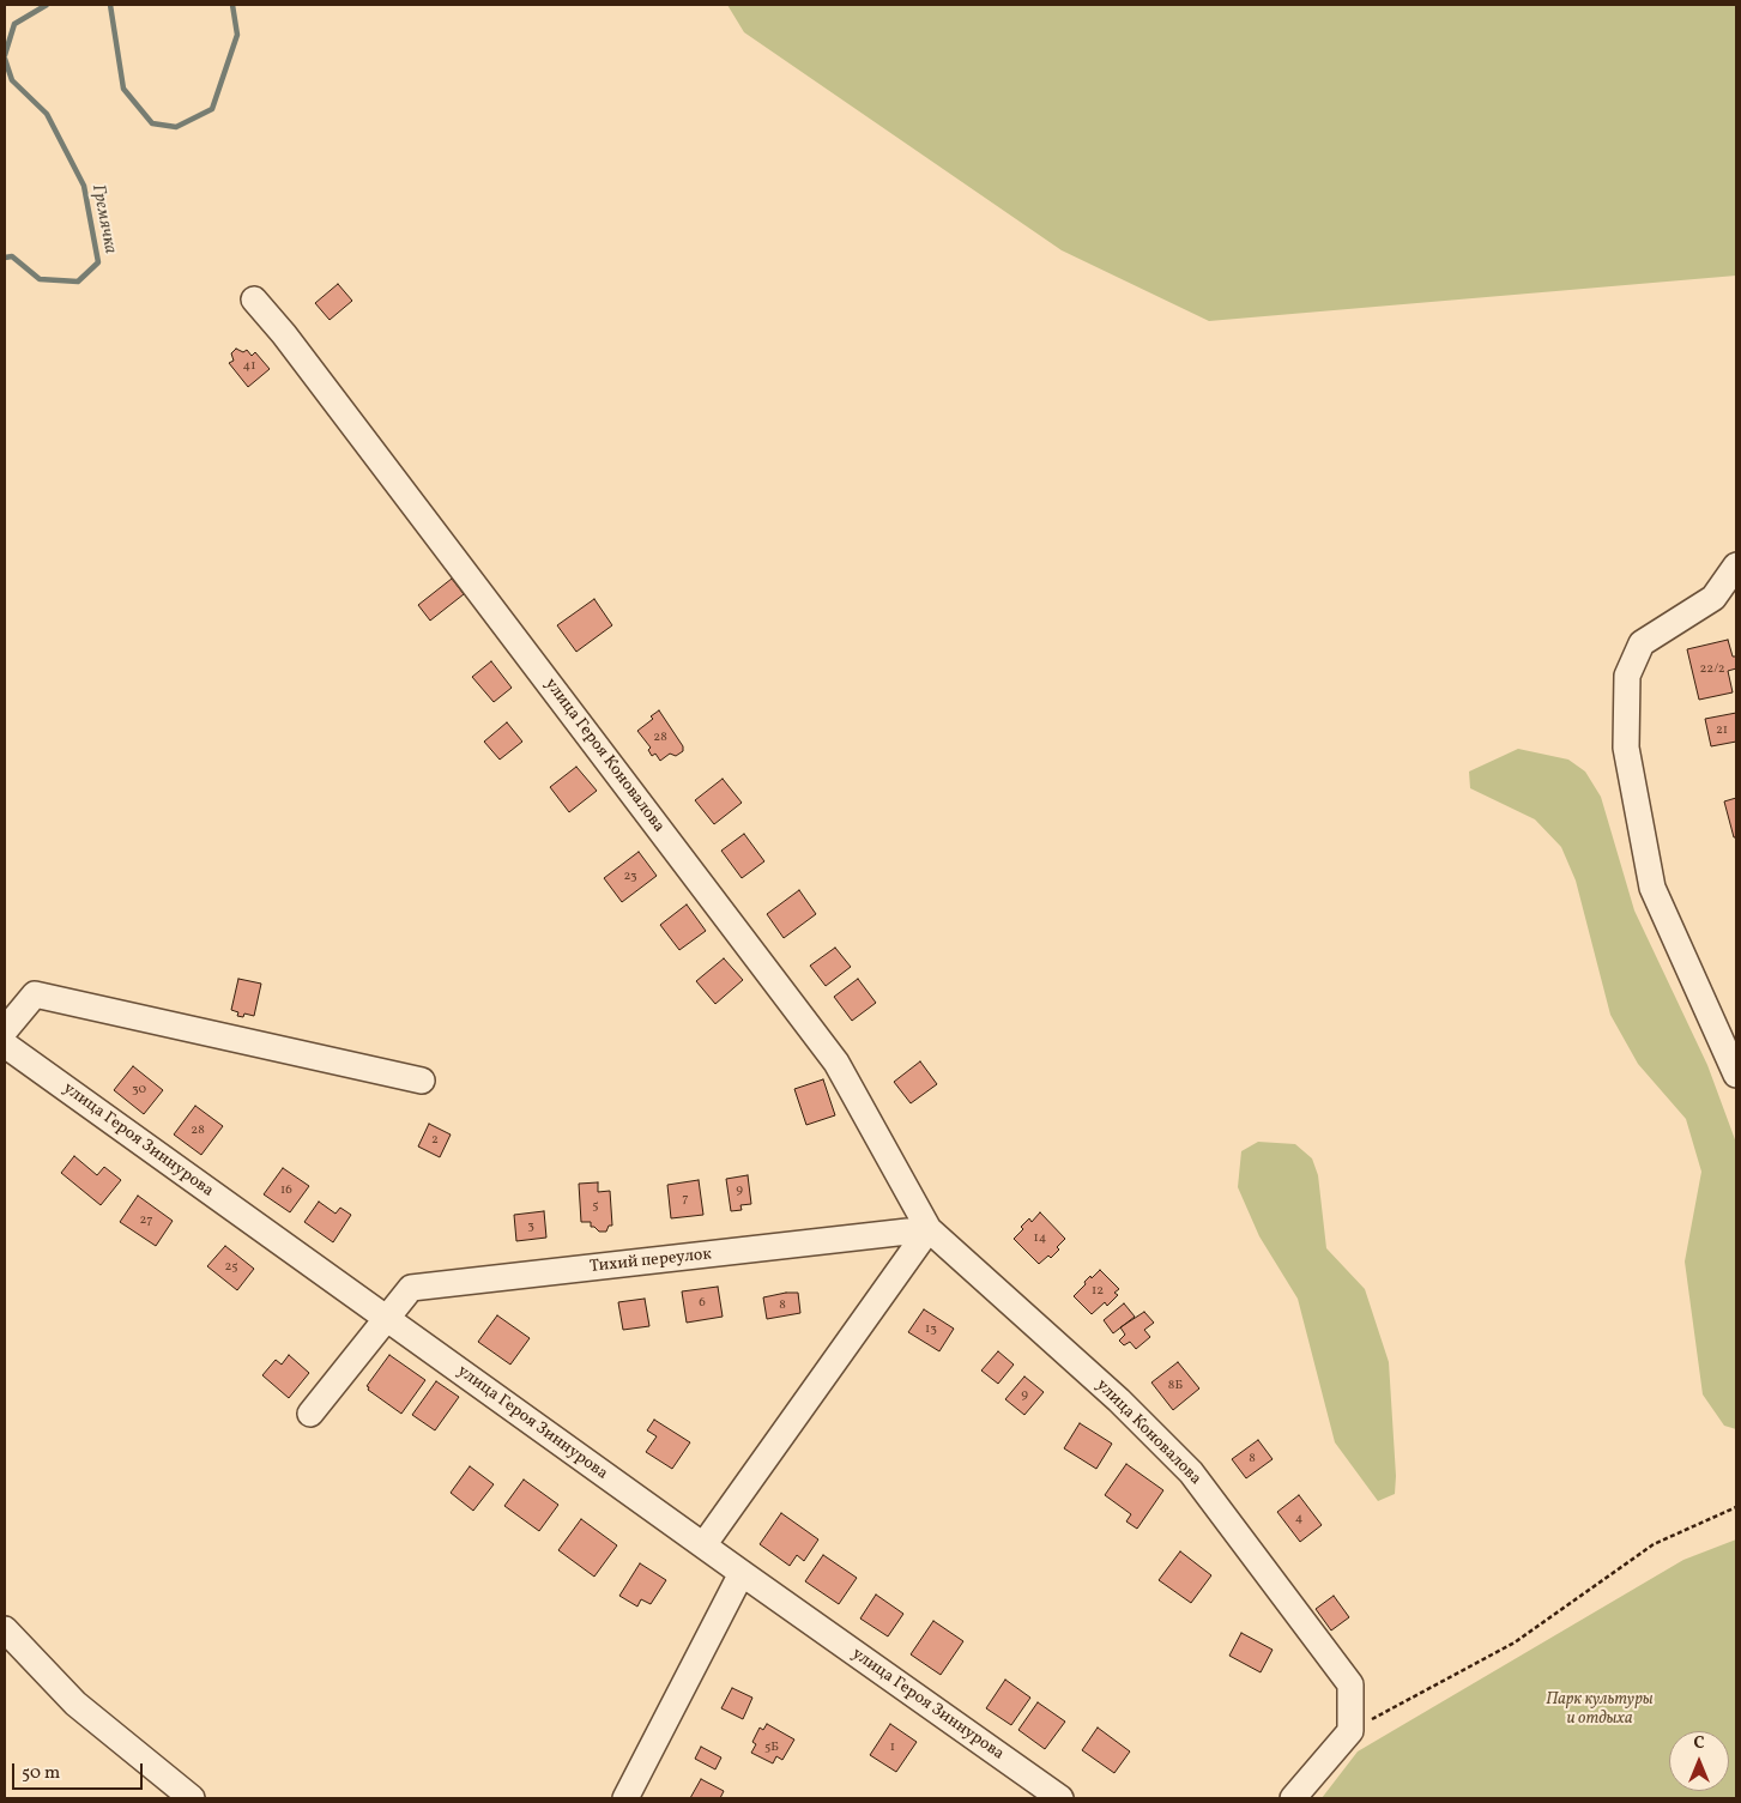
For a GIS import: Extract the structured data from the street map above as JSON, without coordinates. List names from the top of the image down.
{
  "streets": {
    "street": [
      "улица Героя Коновалова",
      "улица Героя Зиннурова",
      "Тихий переулок",
      "улица Коновалова"
    ]
  },
  "crossings": [
    ["улица Героя Коновалова", "Тихий переулок"],
    ["улица Героя Коновалова", "улица Коновалова"],
    ["улица Героя Зиннурова", "Тихий переулок"],
    ["Тихий переулок", "улица Коновалова"]
  ],
  "water": ["Гремячка"],
  "parks": ["Парк культуры и отдыха"],
  "house_numbers": [
    "41",
    "22/2",
    "21",
    "28",
    "23",
    "30",
    "28",
    "2",
    "16",
    "9",
    "7",
    "5",
    "27",
    "3",
    "14",
    "25",
    "12",
    "6",
    "8",
    "13",
    "8Б",
    "9",
    "8",
    "4",
    "5Б",
    "1"
  ],
  "scale_bar": "50 m",
  "north": "top"
}
